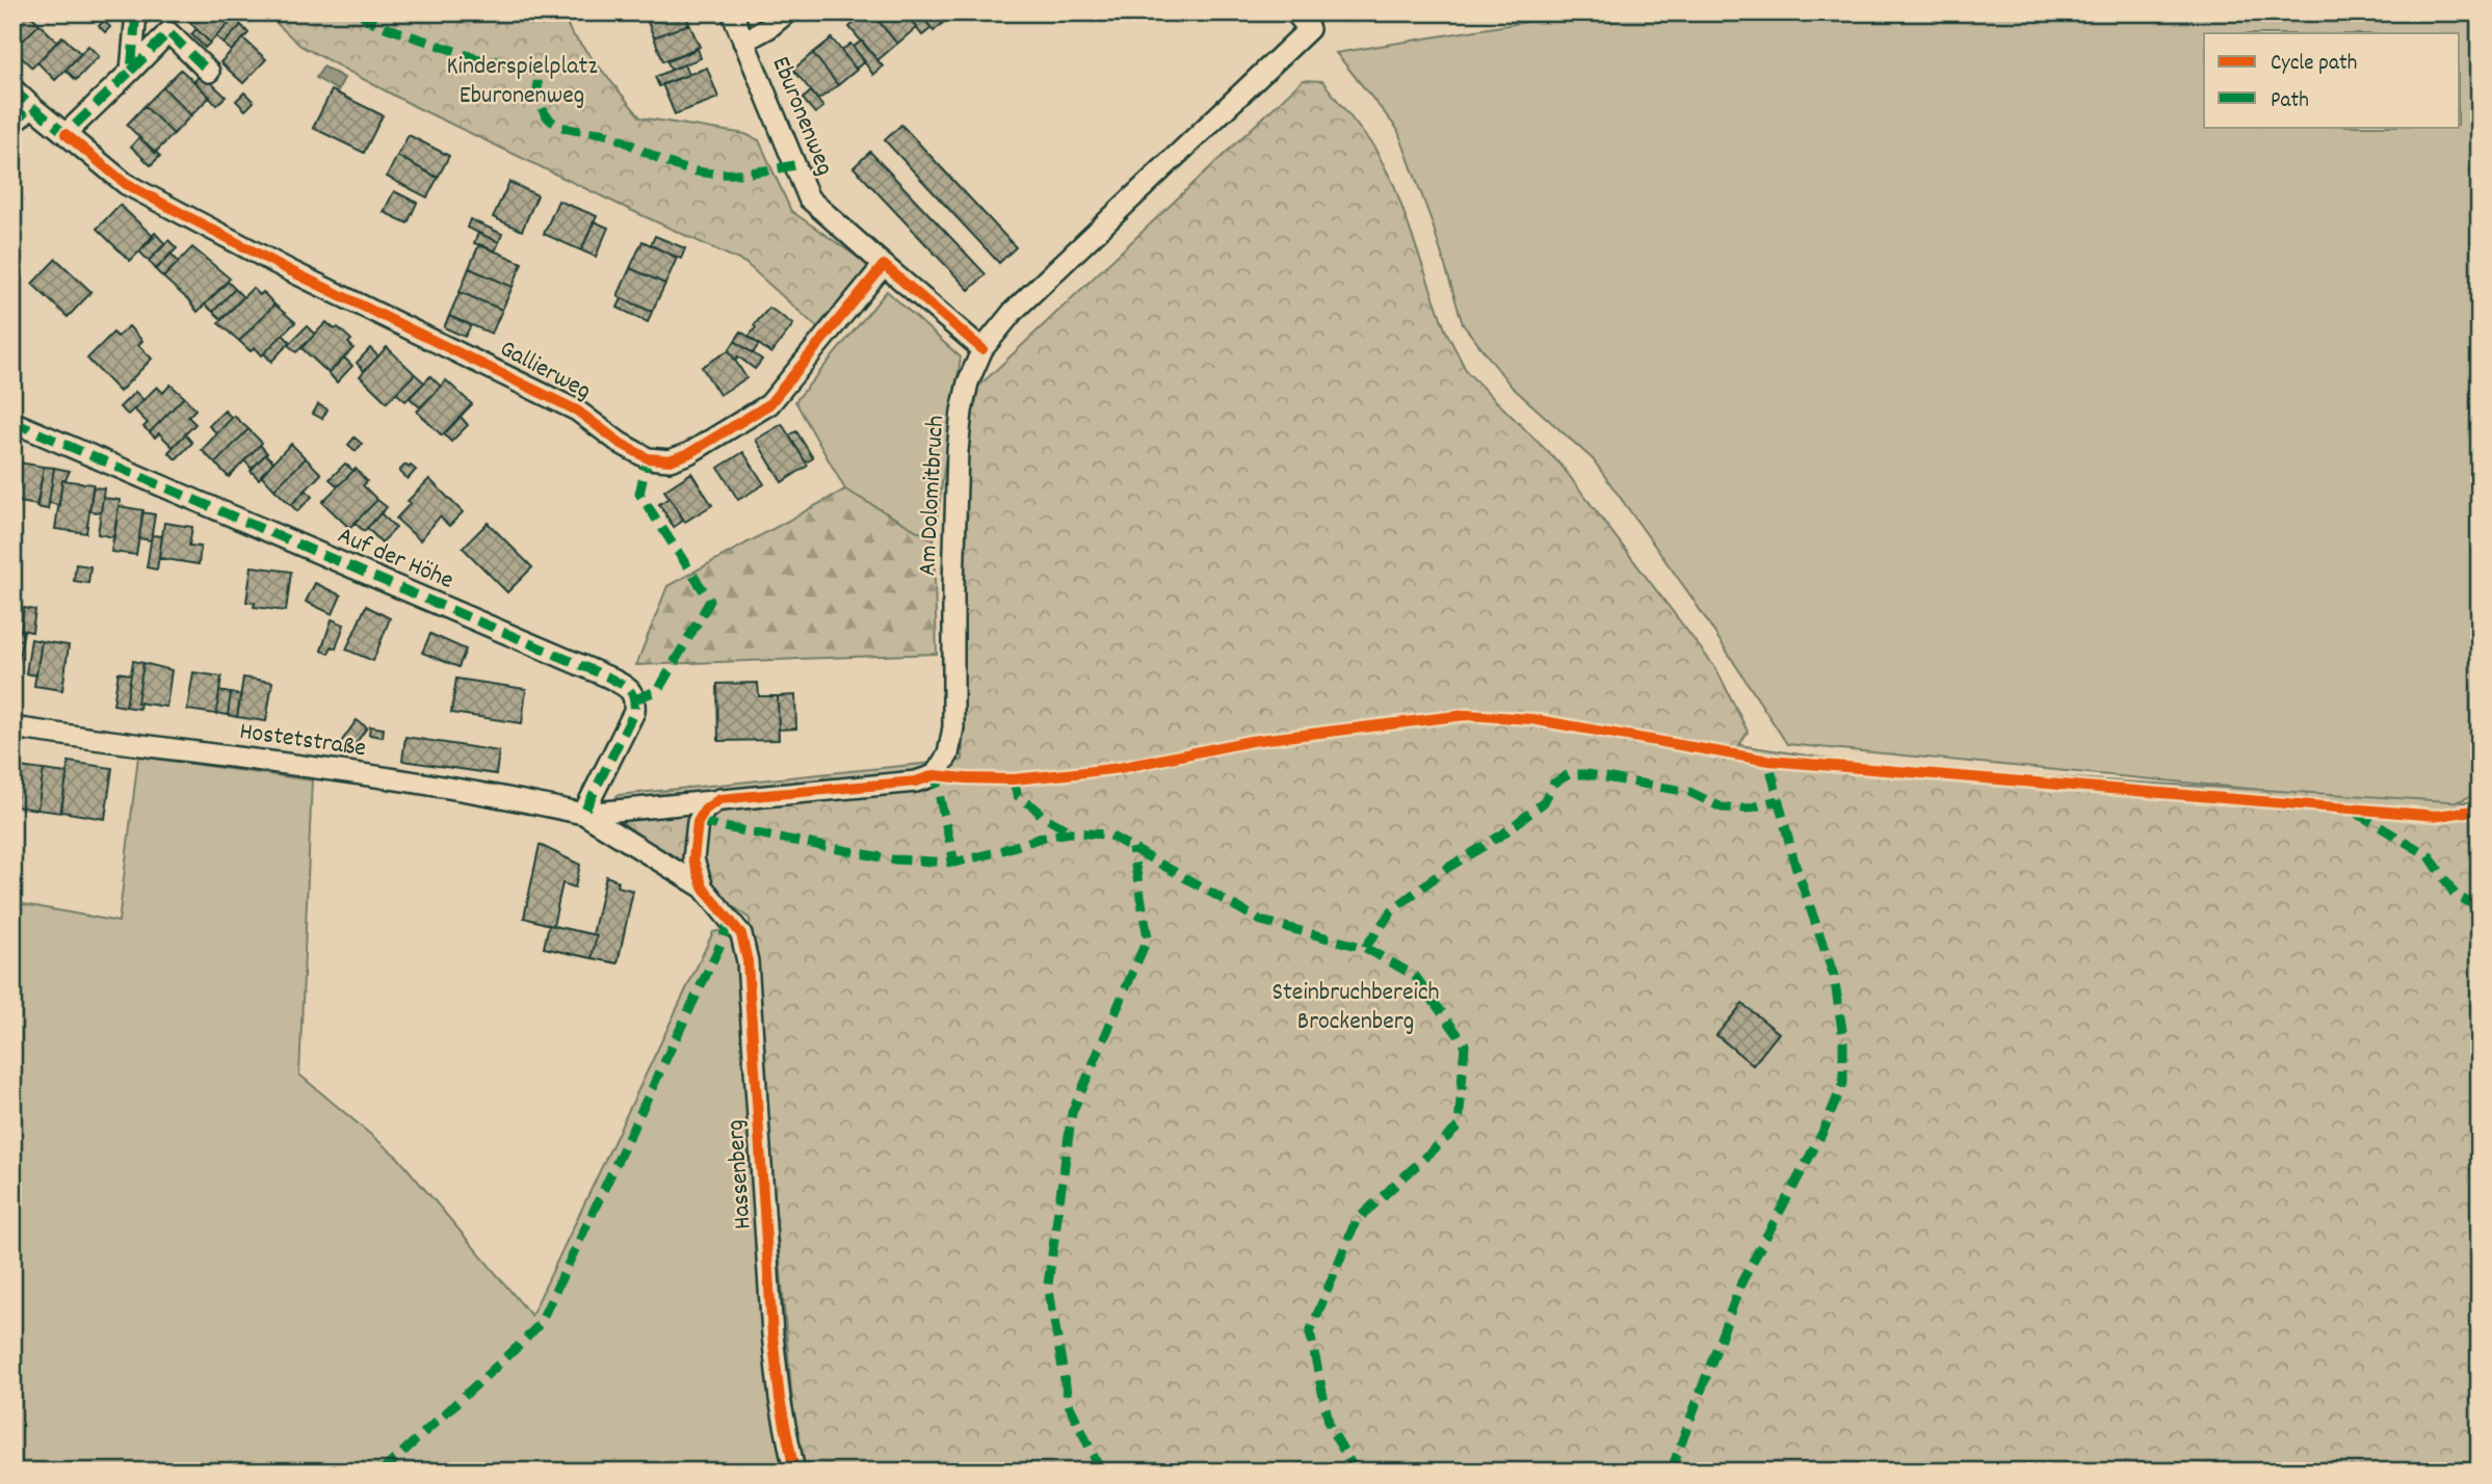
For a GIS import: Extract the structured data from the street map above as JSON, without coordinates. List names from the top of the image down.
{
  "streets": {
    "street": [
      "Eburonenweg",
      "Gallierweg",
      "Am Dolomitbruch",
      "Auf der Höhe",
      "Hostetstraße",
      "Hassenberg"
    ]
  },
  "crossings": [
    ["Eburonenweg", "Gallierweg"],
    ["Am Dolomitbruch", "Hostetstraße"],
    ["Auf der Höhe", "Hostetstraße"],
    ["Hostetstraße", "Hassenberg"]
  ],
  "parks": ["Kinderspielplatz Eburonenweg", "Steinbruchbereich Brockenberg"],
  "legend": ["Cycle path", "Path"]
}
